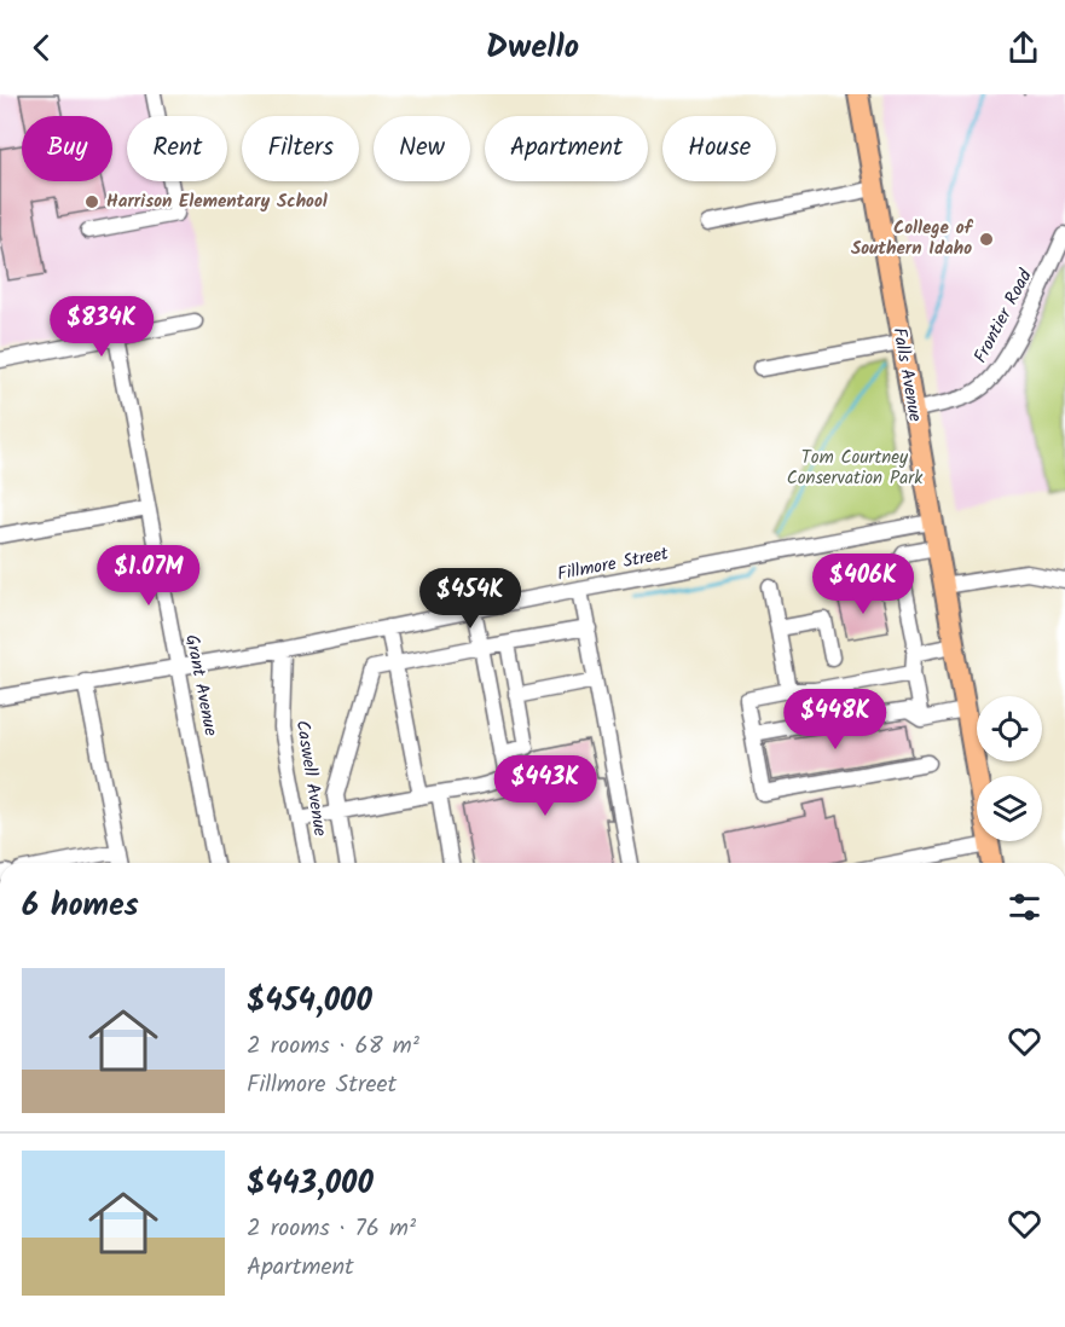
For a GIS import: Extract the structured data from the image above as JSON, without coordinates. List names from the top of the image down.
{
  "streets": {
    "main road": ["Falls Avenue"],
    "street": [
      "Frontier Road",
      "Fillmore Street",
      "Grant Avenue",
      "Caswell Avenue"
    ]
  },
  "crossings": [
    ["Frontier Road", "Falls Avenue"],
    ["Falls Avenue", "Fillmore Street"],
    ["Fillmore Street", "Grant Avenue"],
    ["Fillmore Street", "Caswell Avenue"]
  ],
  "parks": ["Tom Courtney Conservation Park"],
  "places": ["Harrison Elementary School", "College of Southern Idaho"],
  "page": {
    "header": "Dwello",
    "chip": [
      "Buy",
      "Rent",
      "Filters",
      "New",
      "Apartment",
      "House"
    ],
    "price": [
      "$834K",
      "$1.07M",
      "$406K",
      "$454K",
      "$448K",
      "$443K"
    ],
    "heading": "6 homes",
    "list": [
      {
        "name": "$454,000",
        "note": "2 rooms · 68 m² · Fillmore Street"
      },
      {
        "name": "$443,000",
        "note": "2 rooms · 76 m² · Apartment"
      }
    ]
  }
}
